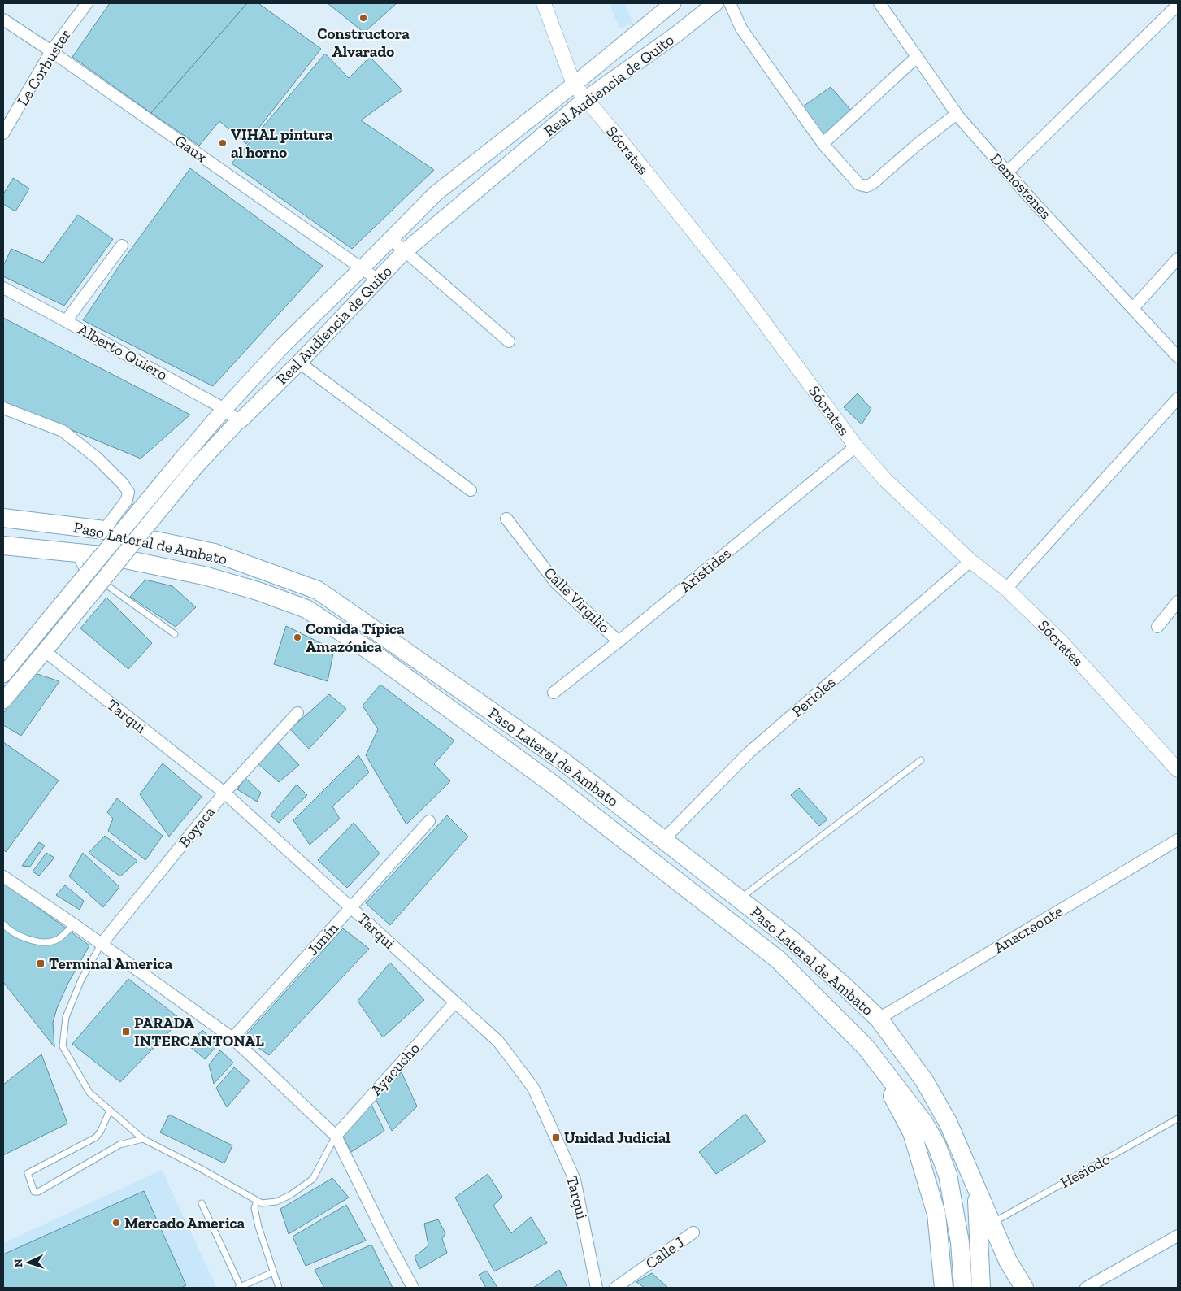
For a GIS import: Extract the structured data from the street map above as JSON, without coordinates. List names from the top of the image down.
{
  "streets": {
    "highway": ["Paso Lateral de Ambato"],
    "main road": ["Real Audiencia de Quito"],
    "street": [
      "Le Corbuster",
      "Gaux",
      "Sócrates",
      "Demóstenes",
      "Alberto Quiero",
      "Aristides",
      "Calle Virgilio",
      "Pericles",
      "Tarqui",
      "Boyaca",
      "Anacreonte",
      "Junín",
      "Ayacucho",
      "Calle J"
    ],
    "lane": ["Hesíodo"]
  },
  "crossings": [
    ["Le Corbuster", "Gaux"],
    ["Real Audiencia de Quito", "Gaux"],
    ["Real Audiencia de Quito", "Sócrates"],
    ["Real Audiencia de Quito", "Alberto Quiero"],
    ["Real Audiencia de Quito", "Tarqui"],
    ["Sócrates", "Aristides"],
    ["Sócrates", "Pericles"],
    ["Paso Lateral de Ambato", "Pericles"],
    ["Paso Lateral de Ambato", "Anacreonte"],
    ["Paso Lateral de Ambato", "Hesíodo"],
    ["Aristides", "Calle Virgilio"],
    ["Tarqui", "Boyaca"],
    ["Tarqui", "Junín"],
    ["Tarqui", "Ayacucho"]
  ],
  "places": {
    "other": [
      "Constructora Alvarado",
      "VIHAL pintura al horno",
      "Comida Típica Amazónica",
      "Mercado America"
    ],
    "transit": ["Terminal America", "PARADA INTERCANTONAL", "Unidad Judicial"]
  },
  "north": "left"
}
